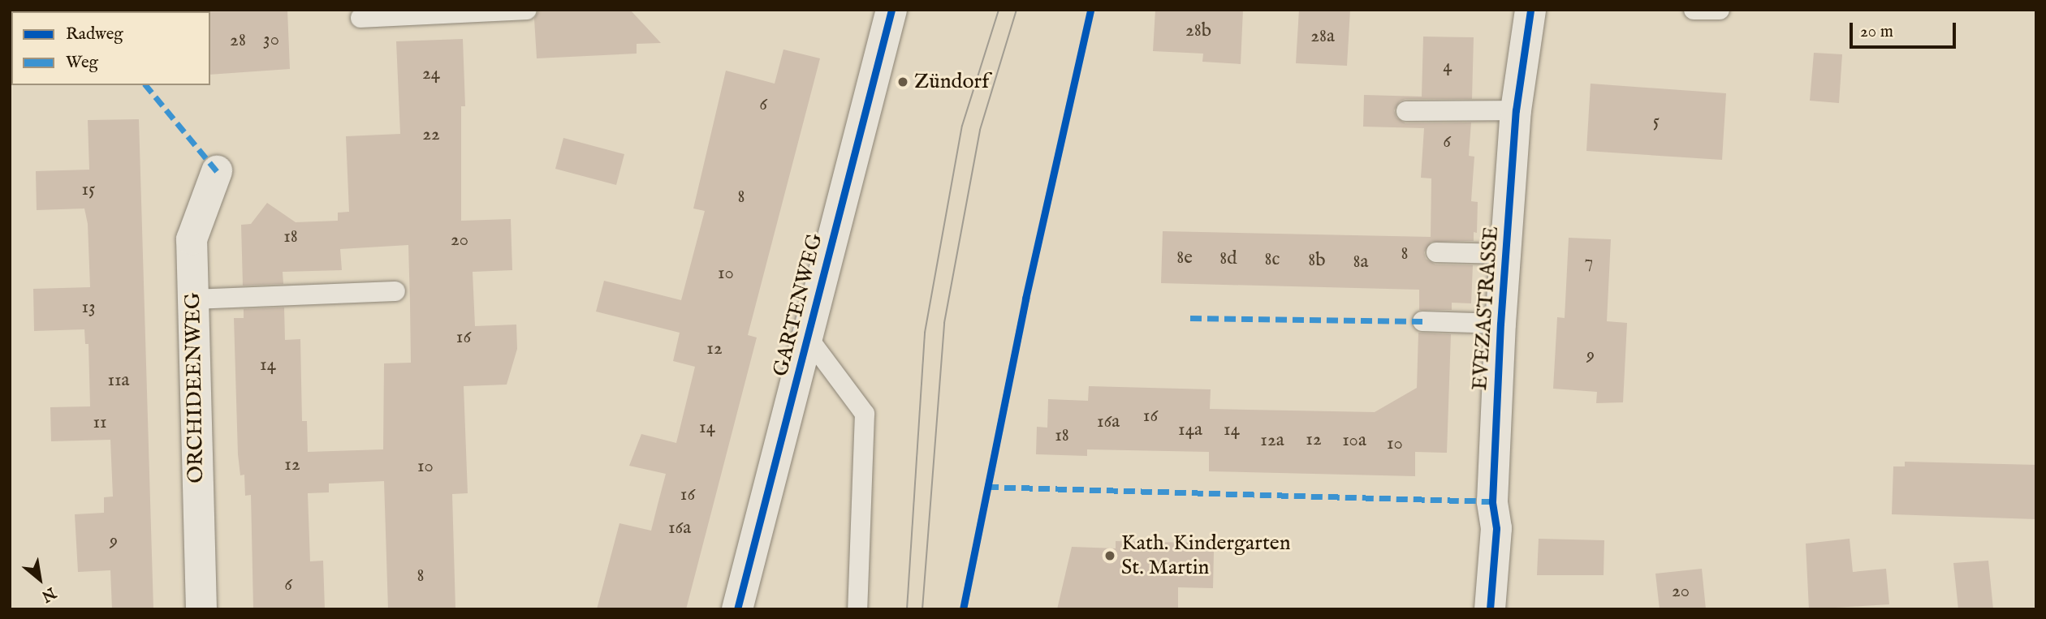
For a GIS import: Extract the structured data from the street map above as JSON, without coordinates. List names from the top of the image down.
{
  "streets": {
    "street": ["GARTENWEG", "EVEZASTRASSE", "ORCHIDEENWEG"]
  },
  "places": ["Zündorf", "Kath. Kindergarten St. Martin"],
  "house_numbers": [
    "28b",
    "28a",
    "30",
    "28",
    "4",
    "24",
    "6",
    "5",
    "22",
    "6",
    "15",
    "8",
    "18",
    "20",
    "8",
    "8e",
    "8d",
    "8c",
    "8b",
    "8a",
    "7",
    "10",
    "13",
    "16",
    "12",
    "9",
    "14",
    "11a",
    "16",
    "16a",
    "11",
    "14",
    "14a",
    "14",
    "18",
    "12",
    "12a",
    "10a",
    "10",
    "12",
    "10",
    "16",
    "16a",
    "9",
    "8",
    "6",
    "20"
  ],
  "legend": ["Radweg", "Weg"],
  "scale_bar": "20 m",
  "north": "bottom right"
}
